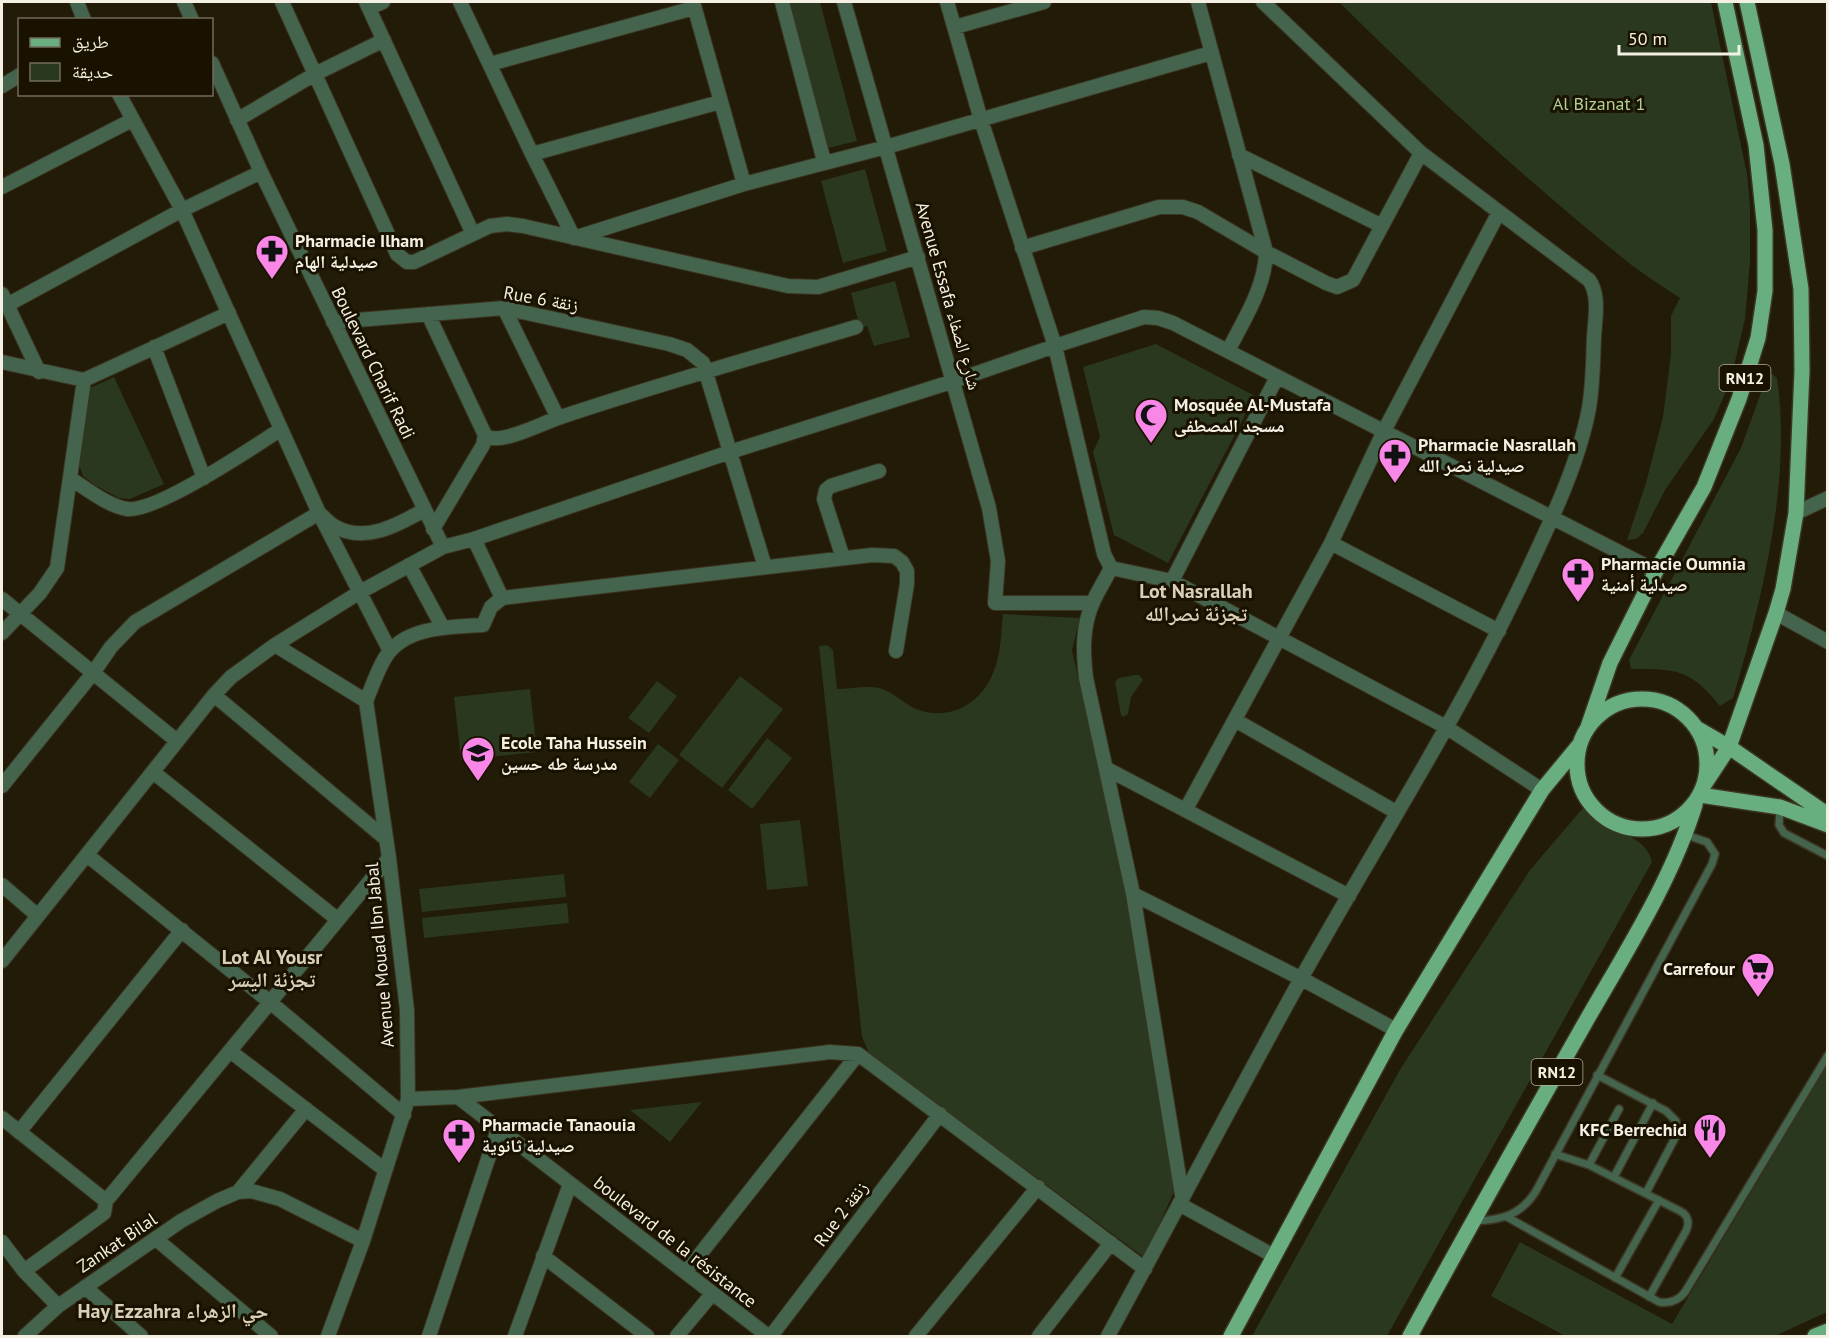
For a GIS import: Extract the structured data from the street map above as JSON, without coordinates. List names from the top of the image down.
{
  "streets": {
    "main road": ["RN12"],
    "street": [
      "Avenue Essafa شارع الصفاء",
      "Rue 6 زنقة",
      "Boulevard Charif Radi",
      "Avenue Mouad Ibn Jabal",
      "Rue 2 زنقة",
      "boulevard de la résistance",
      "Zankat Bilal"
    ]
  },
  "crossings": [
    ["Rue 6 زنقة", "Boulevard Charif Radi"],
    ["Rue 2 زنقة", "boulevard de la résistance"]
  ],
  "districts": ["Lot Nasrallah تجزئة نصرالله", "Lot Al Yousr تجزئة اليسر", "Hay Ezzahra حي الزهراء"],
  "parks": ["Al Bizanat 1"],
  "places": {
    "pharmacy": [
      "Pharmacie Ilham صيدلية الهام",
      "Pharmacie Nasrallah صيدلية نصر الله",
      "Pharmacie Oumnia صيدلية أمنية",
      "Pharmacie Tanaouia صيدلية ثانوية"
    ],
    "mosque": ["Mosquée Al-Mustafa مسجد المصطفى"],
    "school or university": ["Ecole Taha Hussein مدرسة طه حسين"],
    "supermarket": ["Carrefour"],
    "restaurant": ["KFC Berrechid"]
  },
  "legend": ["طريق", "حديقة"],
  "scale_bar": "50 m"
}
